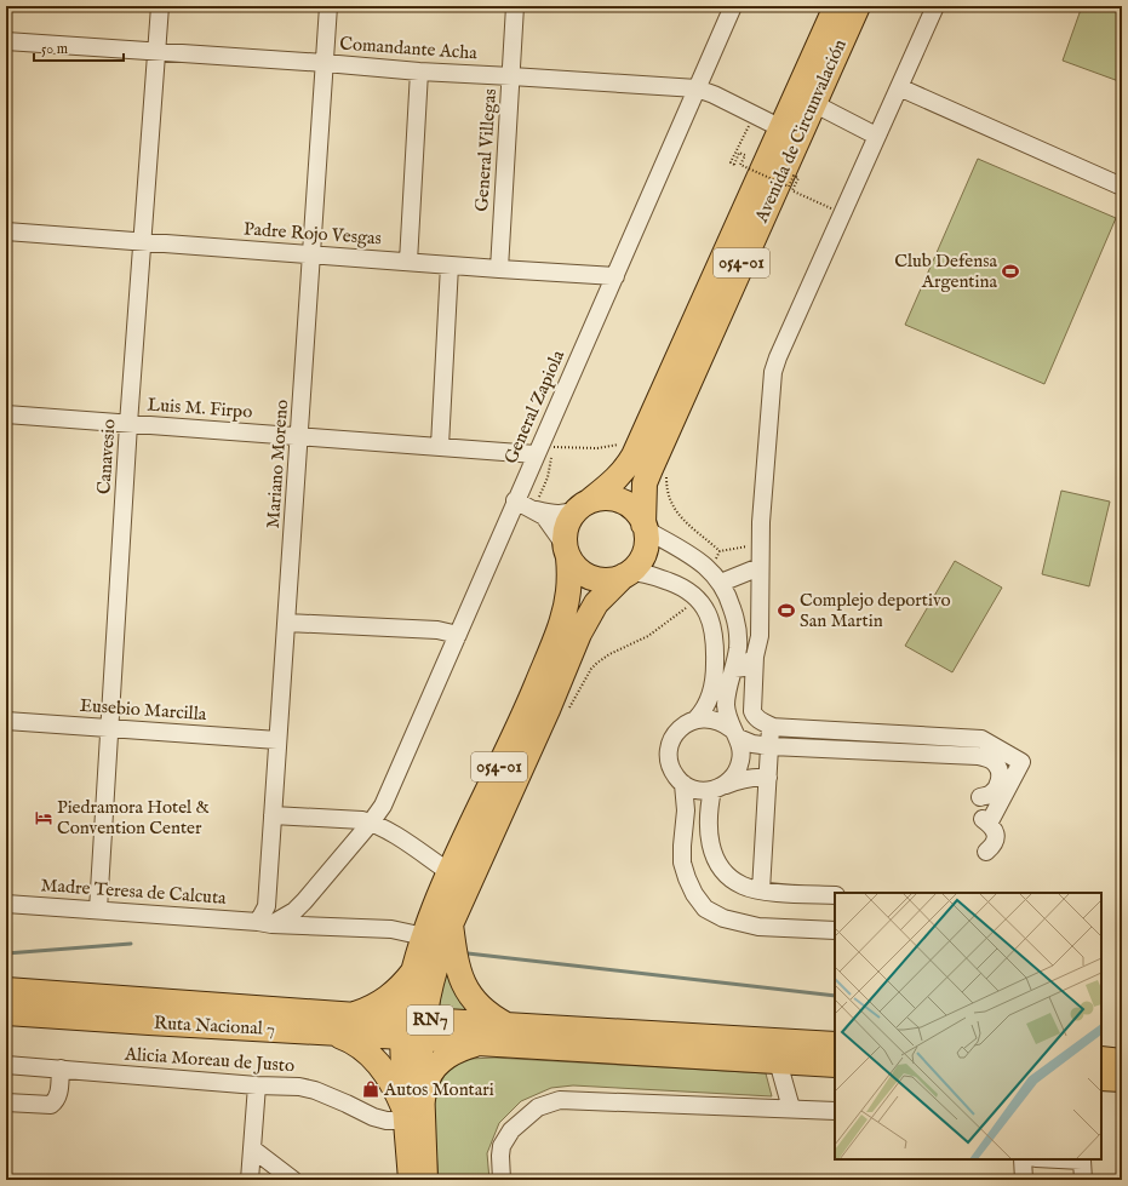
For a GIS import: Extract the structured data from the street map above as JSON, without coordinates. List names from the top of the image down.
{
  "streets": {
    "highway": [
      "Avenida de Circunvalación",
      "054-01",
      "RN7",
      "Ruta Nacional 7"
    ],
    "street": [
      "Comandante Acha",
      "General Villegas",
      "Padre Rojo Vesgas",
      "General Zapiola",
      "Luis M. Firpo",
      "Canavesio",
      "Mariano Moreno",
      "Eusebio Marcilla",
      "Madre Teresa de Calcuta",
      "Alicia Moreau de Justo"
    ]
  },
  "crossings": [
    ["Comandante Acha", "Avenida de Circunvalación"],
    ["Comandante Acha", "General Villegas"],
    ["Comandante Acha", "General Zapiola"],
    ["Comandante Acha", "Canavesio"],
    ["Comandante Acha", "Mariano Moreno"],
    ["Avenida de Circunvalación", "054-01"],
    ["Avenida de Circunvalación", "Madre Teresa de Calcuta"],
    ["Avenida de Circunvalación", "RN7"],
    ["Avenida de Circunvalación", "Ruta Nacional 7"],
    ["General Villegas", "Padre Rojo Vesgas"],
    ["Padre Rojo Vesgas", "General Zapiola"],
    ["Padre Rojo Vesgas", "Canavesio"],
    ["Padre Rojo Vesgas", "Mariano Moreno"],
    ["054-01", "RN7"],
    ["054-01", "Ruta Nacional 7"],
    ["054-01", "Alicia Moreau de Justo"],
    ["General Zapiola", "Luis M. Firpo"],
    ["General Zapiola", "Mariano Moreno"],
    ["General Zapiola", "Madre Teresa de Calcuta"],
    ["Luis M. Firpo", "Canavesio"],
    ["Luis M. Firpo", "Mariano Moreno"],
    ["Canavesio", "Eusebio Marcilla"],
    ["Canavesio", "Madre Teresa de Calcuta"],
    ["Mariano Moreno", "Eusebio Marcilla"],
    ["Mariano Moreno", "Madre Teresa de Calcuta"],
    ["RN7", "Ruta Nacional 7"]
  ],
  "places": {
    "sports": ["Club Defensa Argentina", "Complejo deportivo San Martin"],
    "hotel": ["Piedramora Hotel & Convention Center"],
    "shop": ["Autos Montari"]
  },
  "scale_bar": "50 m"
}
